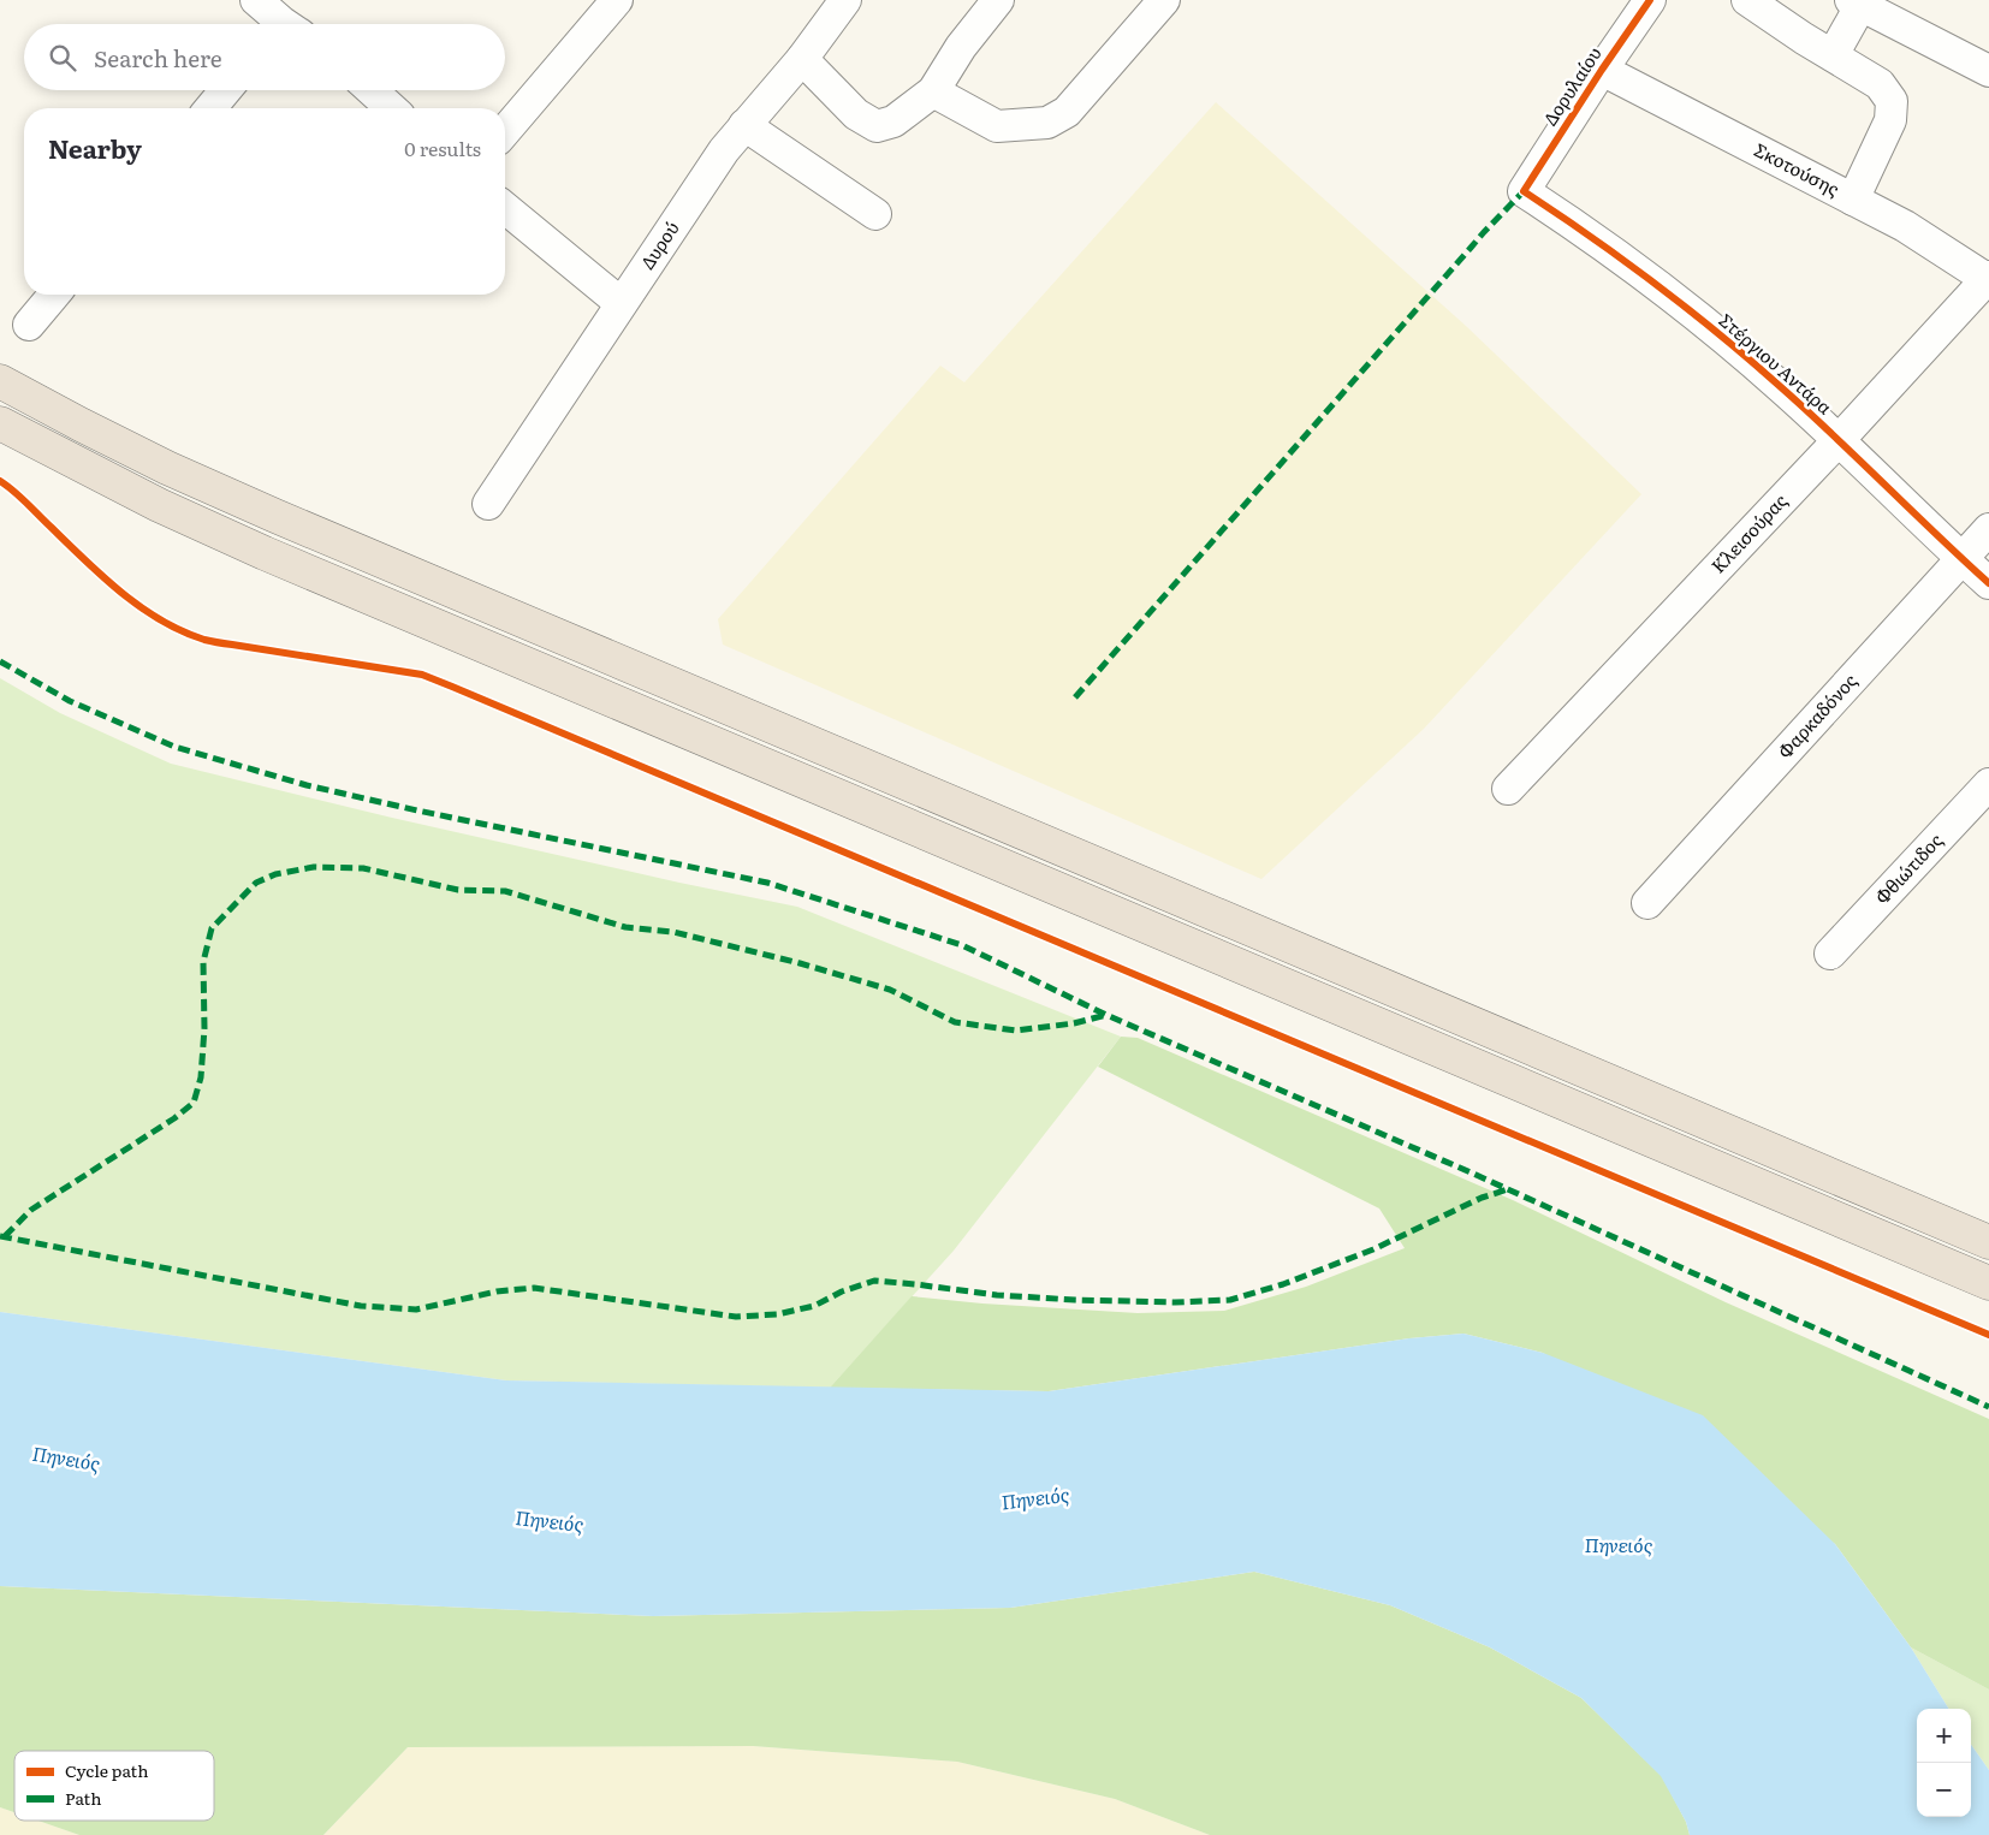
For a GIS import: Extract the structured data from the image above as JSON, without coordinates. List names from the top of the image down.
{
  "streets": {
    "street": [
      "Δορυλαίου",
      "Σκοτούσης",
      "Δυρού",
      "Στέργιου Αντάρα",
      "Κλεισούρας",
      "Φαρκαδόνος",
      "Φθιώτιδος"
    ]
  },
  "crossings": [
    ["Δορυλαίου", "Σκοτούσης"],
    ["Δορυλαίου", "Στέργιου Αντάρα"],
    ["Σκοτούσης", "Κλεισούρας"],
    ["Στέργιου Αντάρα", "Κλεισούρας"],
    ["Στέργιου Αντάρα", "Φαρκαδόνος"]
  ],
  "water": ["Πηνειός"],
  "legend": ["Cycle path", "Path"],
  "page": {
    "search": "Search here",
    "heading": ["Nearby", "0 results"],
    "map_buttons": ["+", "−"]
  }
}
